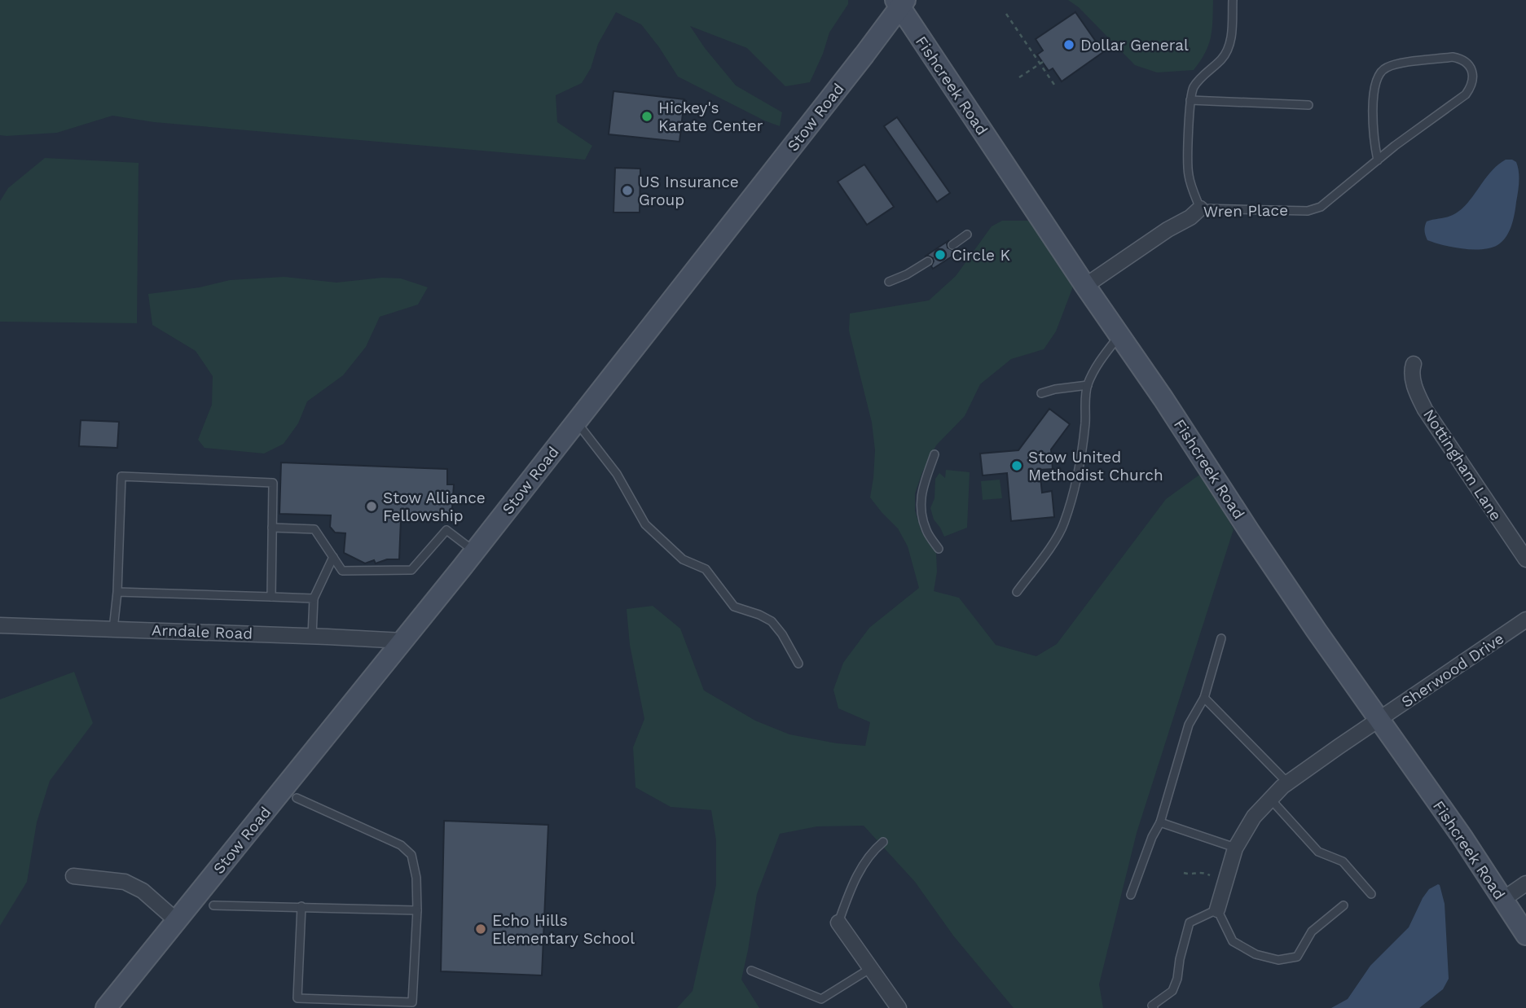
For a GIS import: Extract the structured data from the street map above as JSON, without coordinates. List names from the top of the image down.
{
  "streets": {
    "street": [
      "Fishcreek Road",
      "Stow Road",
      "Wren Place",
      "Nottingham Lane",
      "Arndale Road",
      "Sherwood Drive"
    ]
  },
  "crossings": [
    ["Fishcreek Road", "Stow Road"],
    ["Fishcreek Road", "Wren Place"],
    ["Fishcreek Road", "Sherwood Drive"],
    ["Stow Road", "Arndale Road"]
  ],
  "places": [
    "Dollar General",
    "Hickey's Karate Center",
    "US Insurance Group",
    "Circle K",
    "Stow United Methodist Church",
    "Stow Alliance Fellowship",
    "Echo Hills Elementary School"
  ]
}
